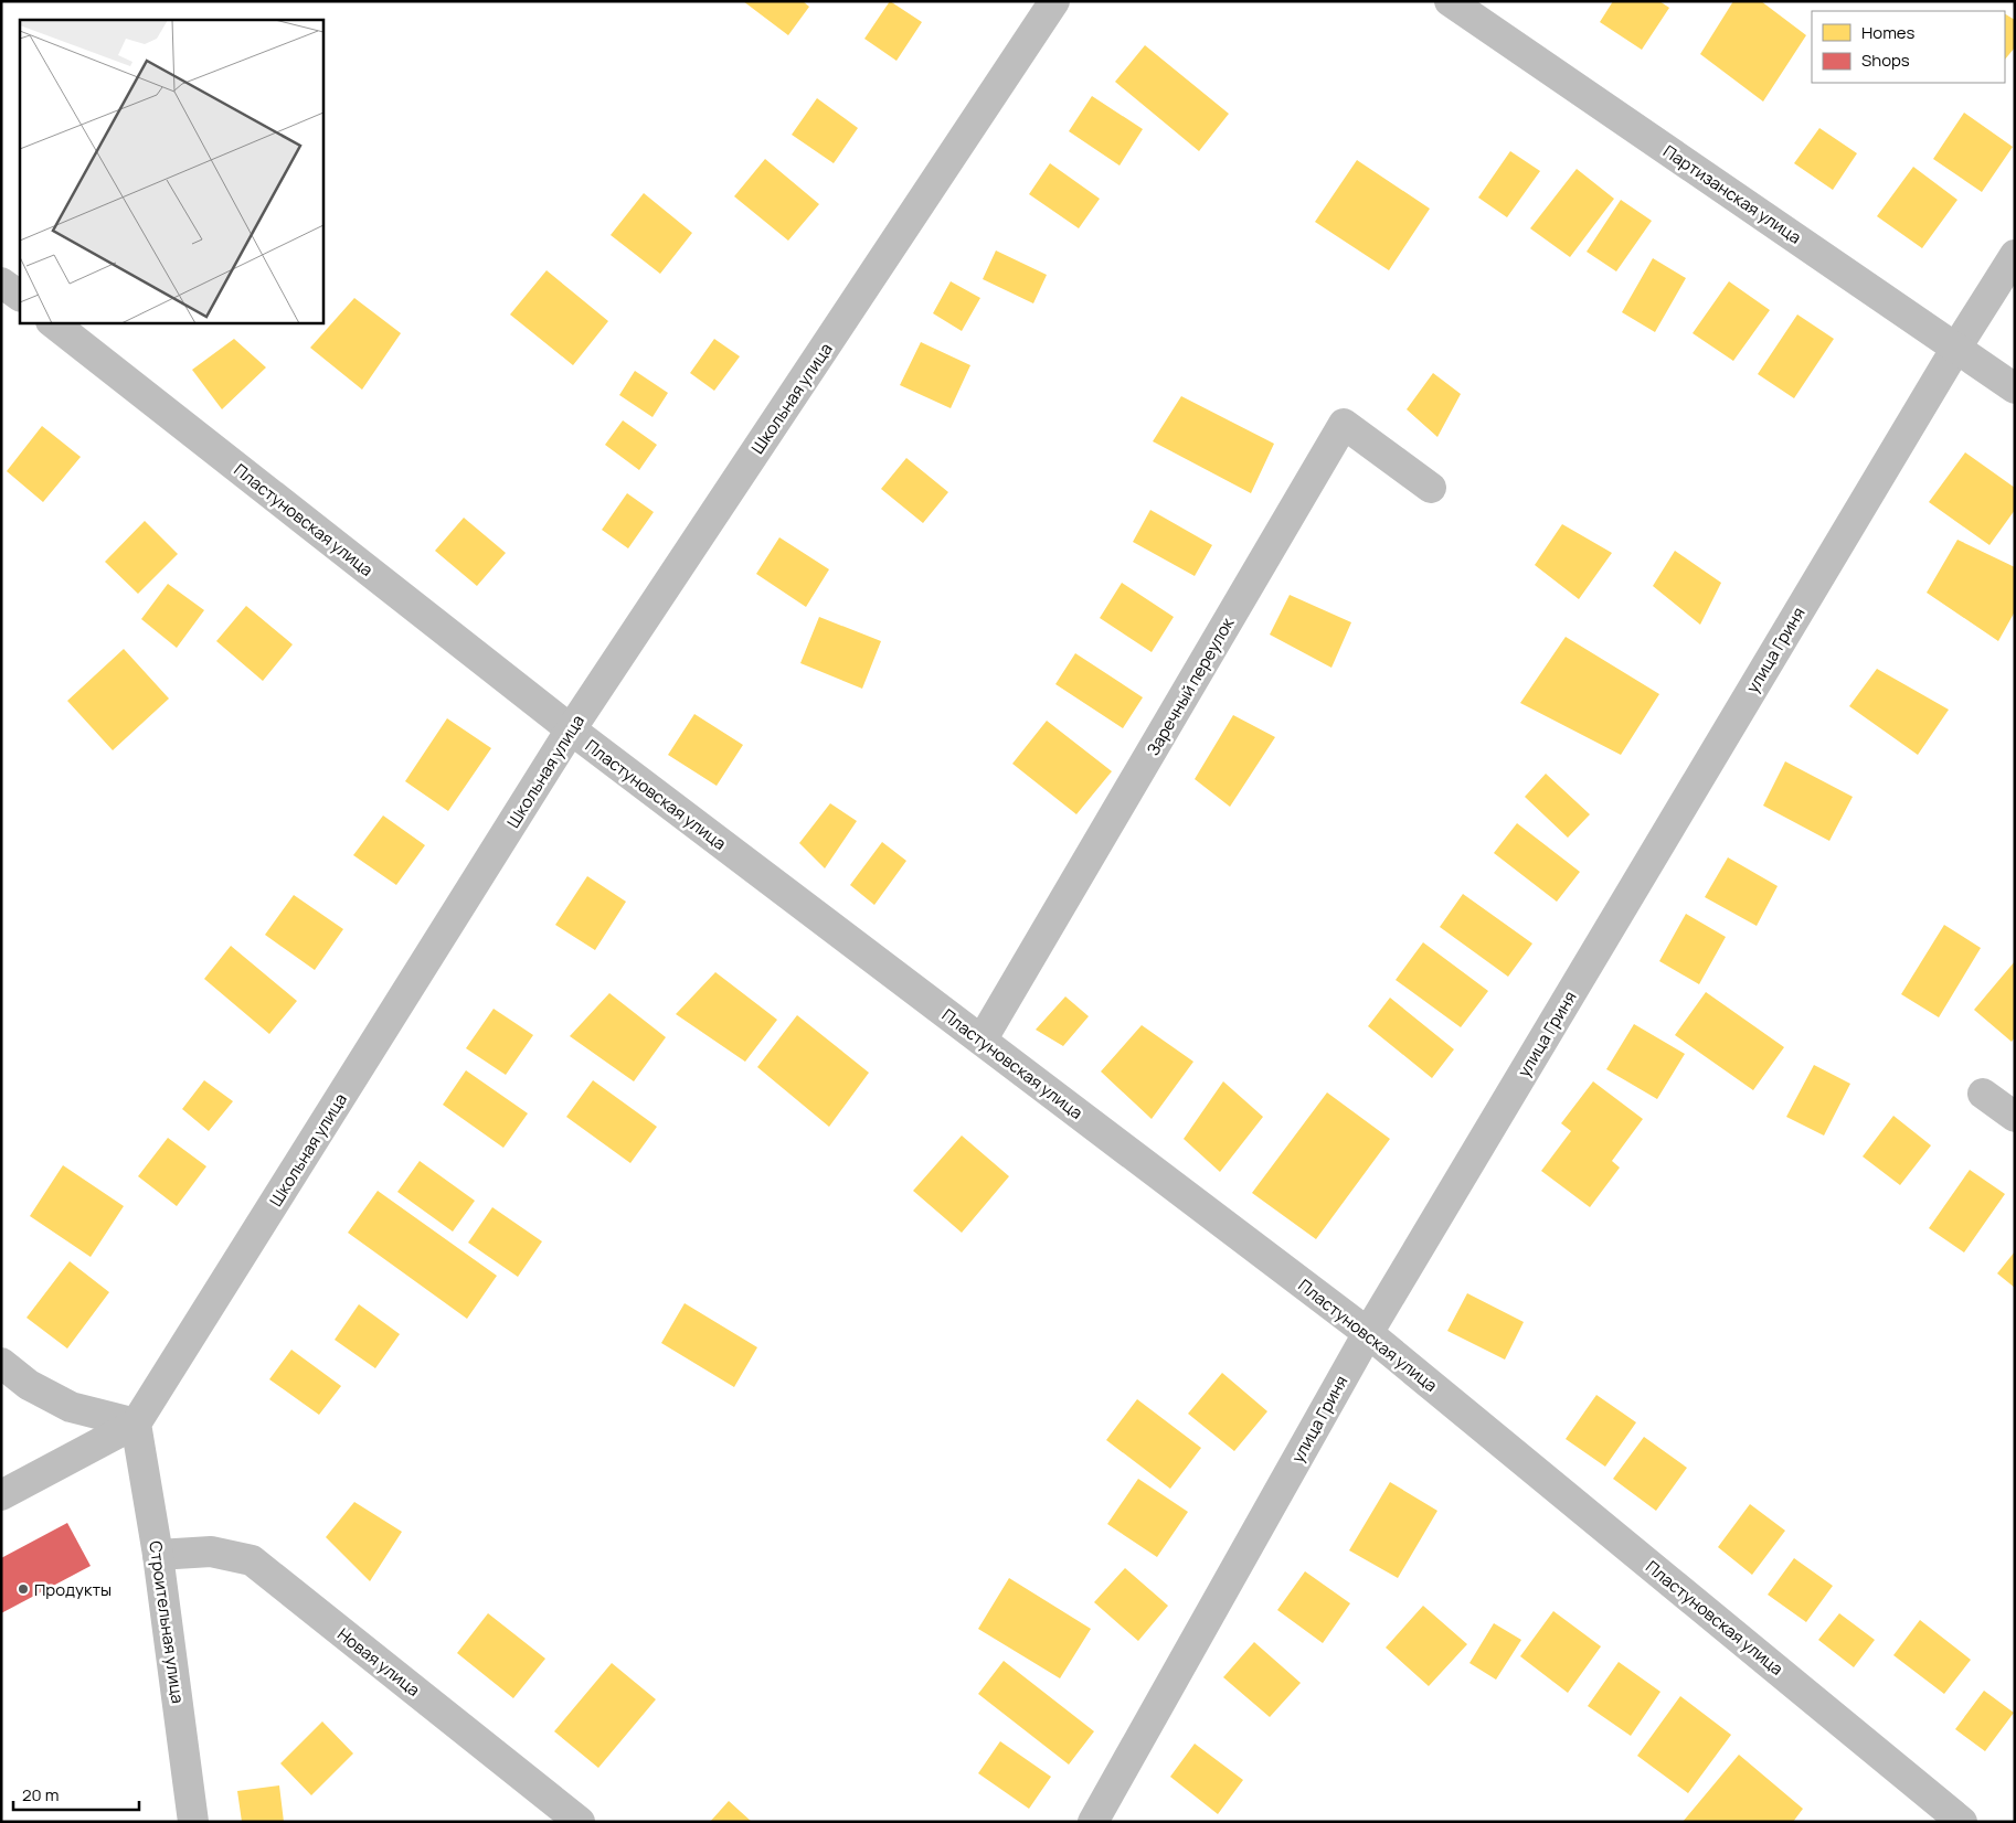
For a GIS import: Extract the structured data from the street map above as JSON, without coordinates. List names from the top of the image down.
{
  "streets": {
    "street": [
      "Партизанская улица",
      "Школьная улица",
      "Пластуновская улица",
      "улица Гриня",
      "Заречный переулок",
      "Строительная улица",
      "Новая улица"
    ]
  },
  "crossings": [
    ["Партизанская улица", "улица Гриня"],
    ["Школьная улица", "Пластуновская улица"],
    ["Школьная улица", "Строительная улица"],
    ["Пластуновская улица", "улица Гриня"],
    ["Пластуновская улица", "Заречный переулок"],
    ["Строительная улица", "Новая улица"]
  ],
  "places": ["Продукты"],
  "legend": ["Homes", "Shops"],
  "scale_bar": "20 m"
}
